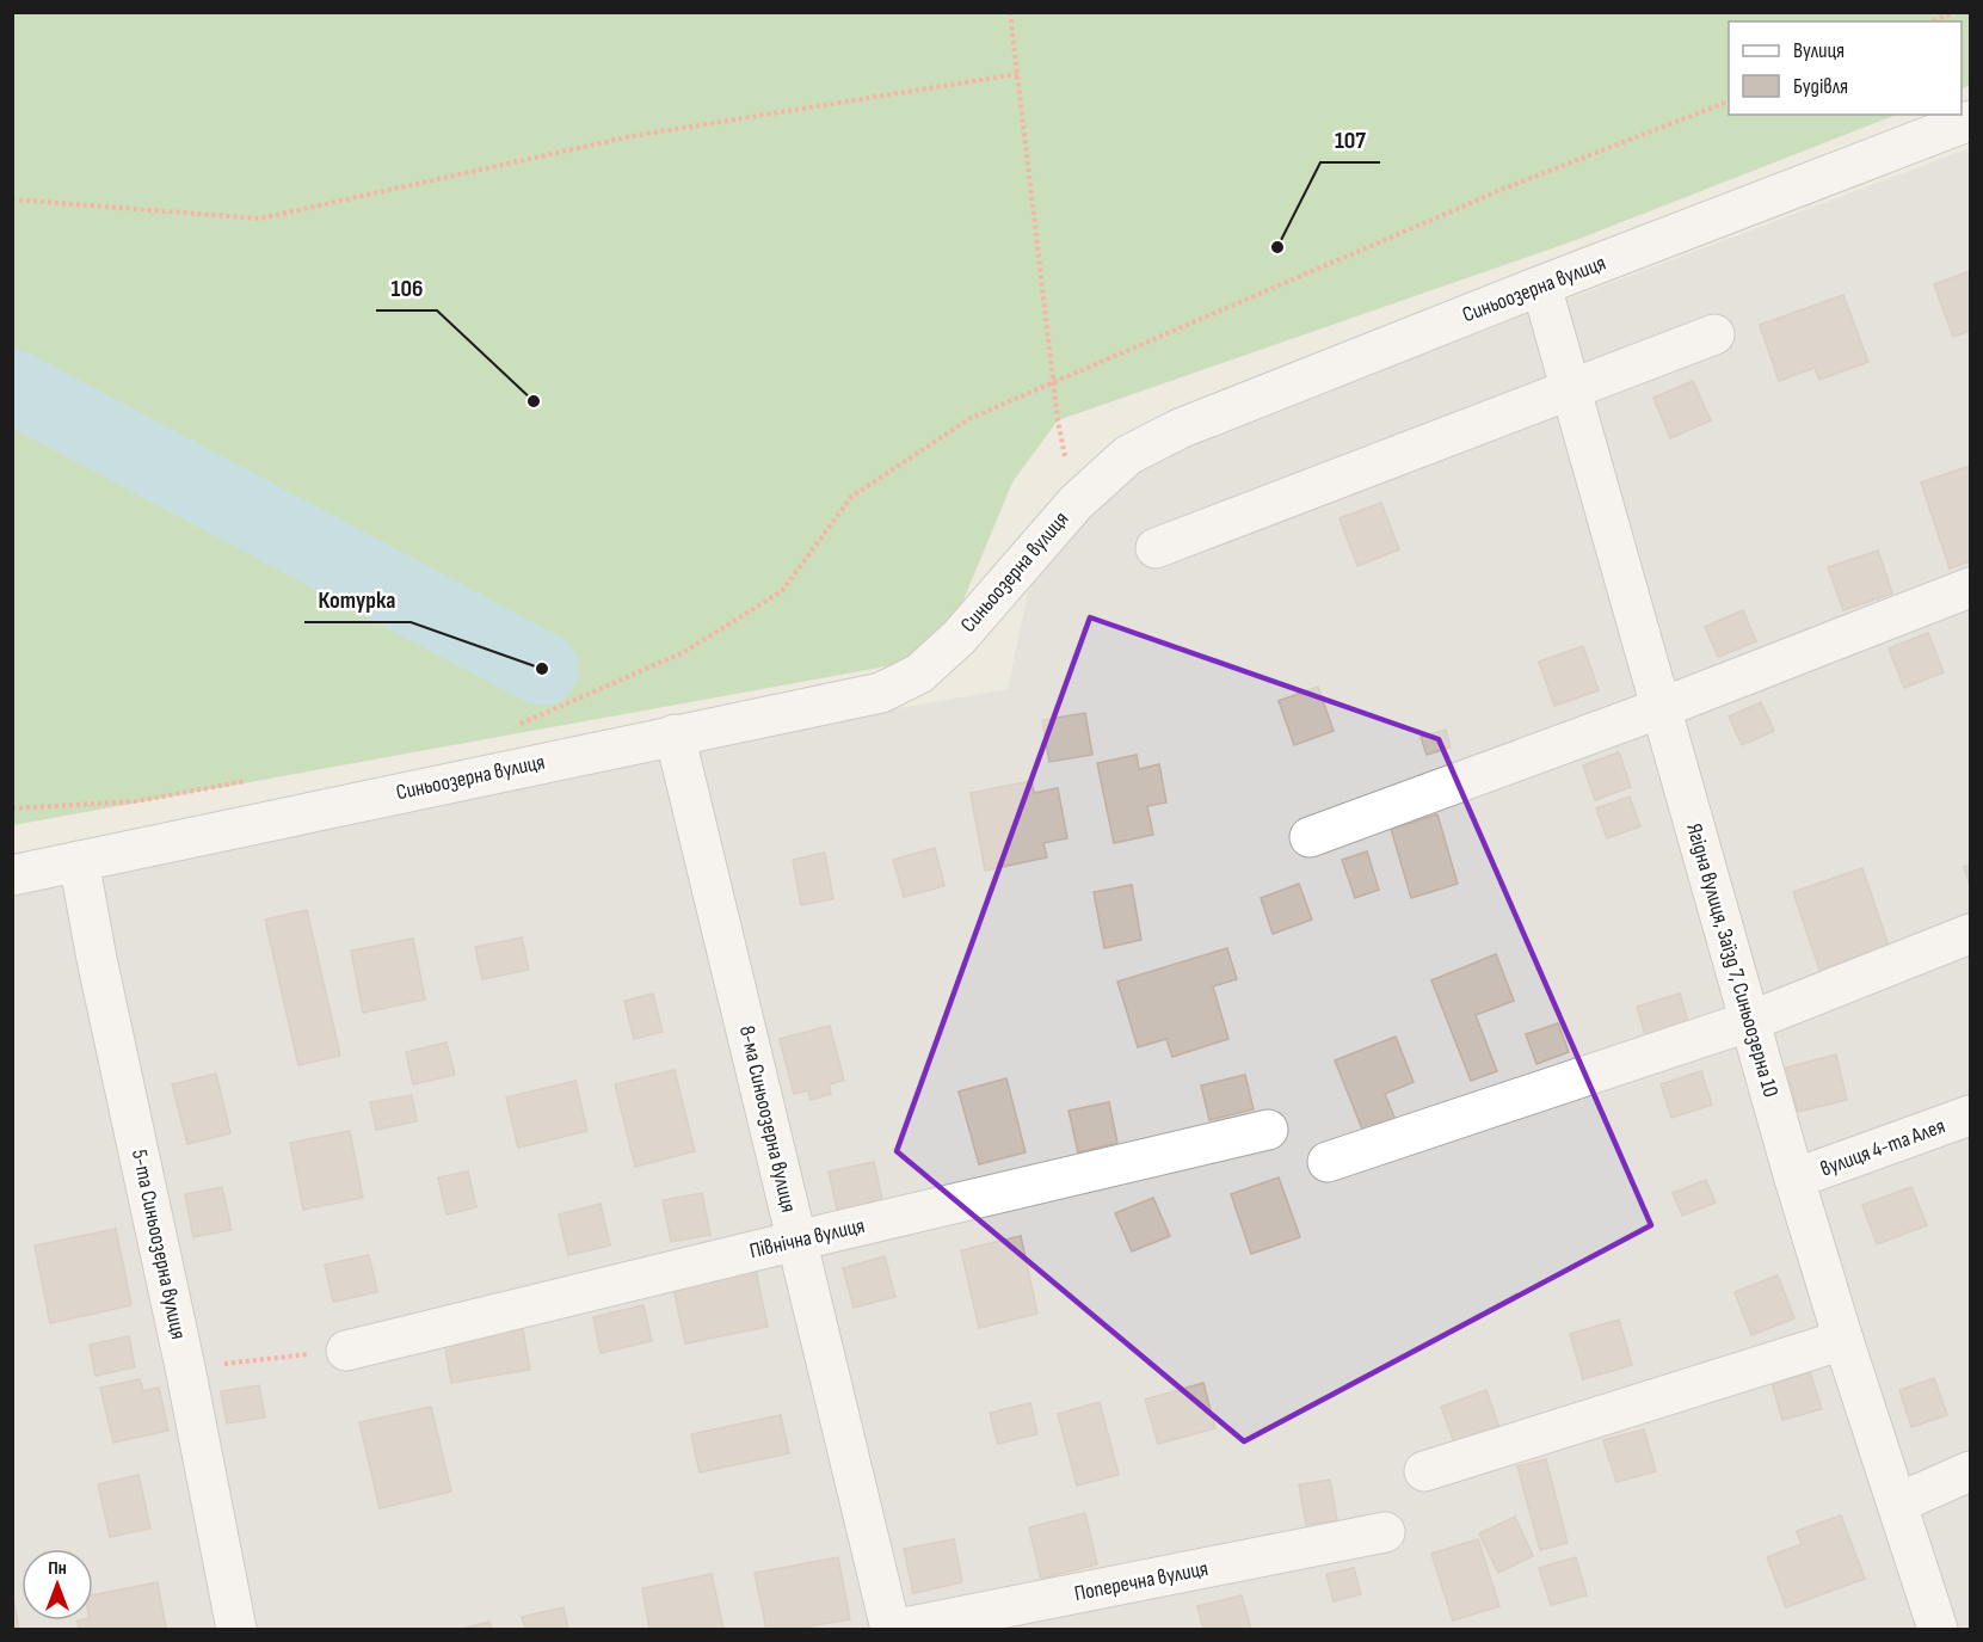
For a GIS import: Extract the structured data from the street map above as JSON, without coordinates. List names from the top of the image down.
{
  "streets": {
    "street": [
      "Синьоозерна вулиця",
      "Ягідна вулиця, Заїзд 7, Синьоозерна 10",
      "8-ма Синьоозерна вулиця",
      "вулиця 4-та Алея",
      "Північна вулиця",
      "5-та Синьоозерна вулиця",
      "Поперечна вулиця"
    ]
  },
  "crossings": [
    ["Синьоозерна вулиця", "Ягідна вулиця, Заїзд 7, Синьоозерна 10"],
    ["Синьоозерна вулиця", "8-ма Синьоозерна вулиця"],
    ["Синьоозерна вулиця", "5-та Синьоозерна вулиця"],
    ["Ягідна вулиця, Заїзд 7, Синьоозерна 10", "вулиця 4-та Алея"],
    ["8-ма Синьоозерна вулиця", "Північна вулиця"]
  ],
  "places": ["107", "106", "Котурка"],
  "legend": ["Вулиця", "Будівля"],
  "north": "top"
}
